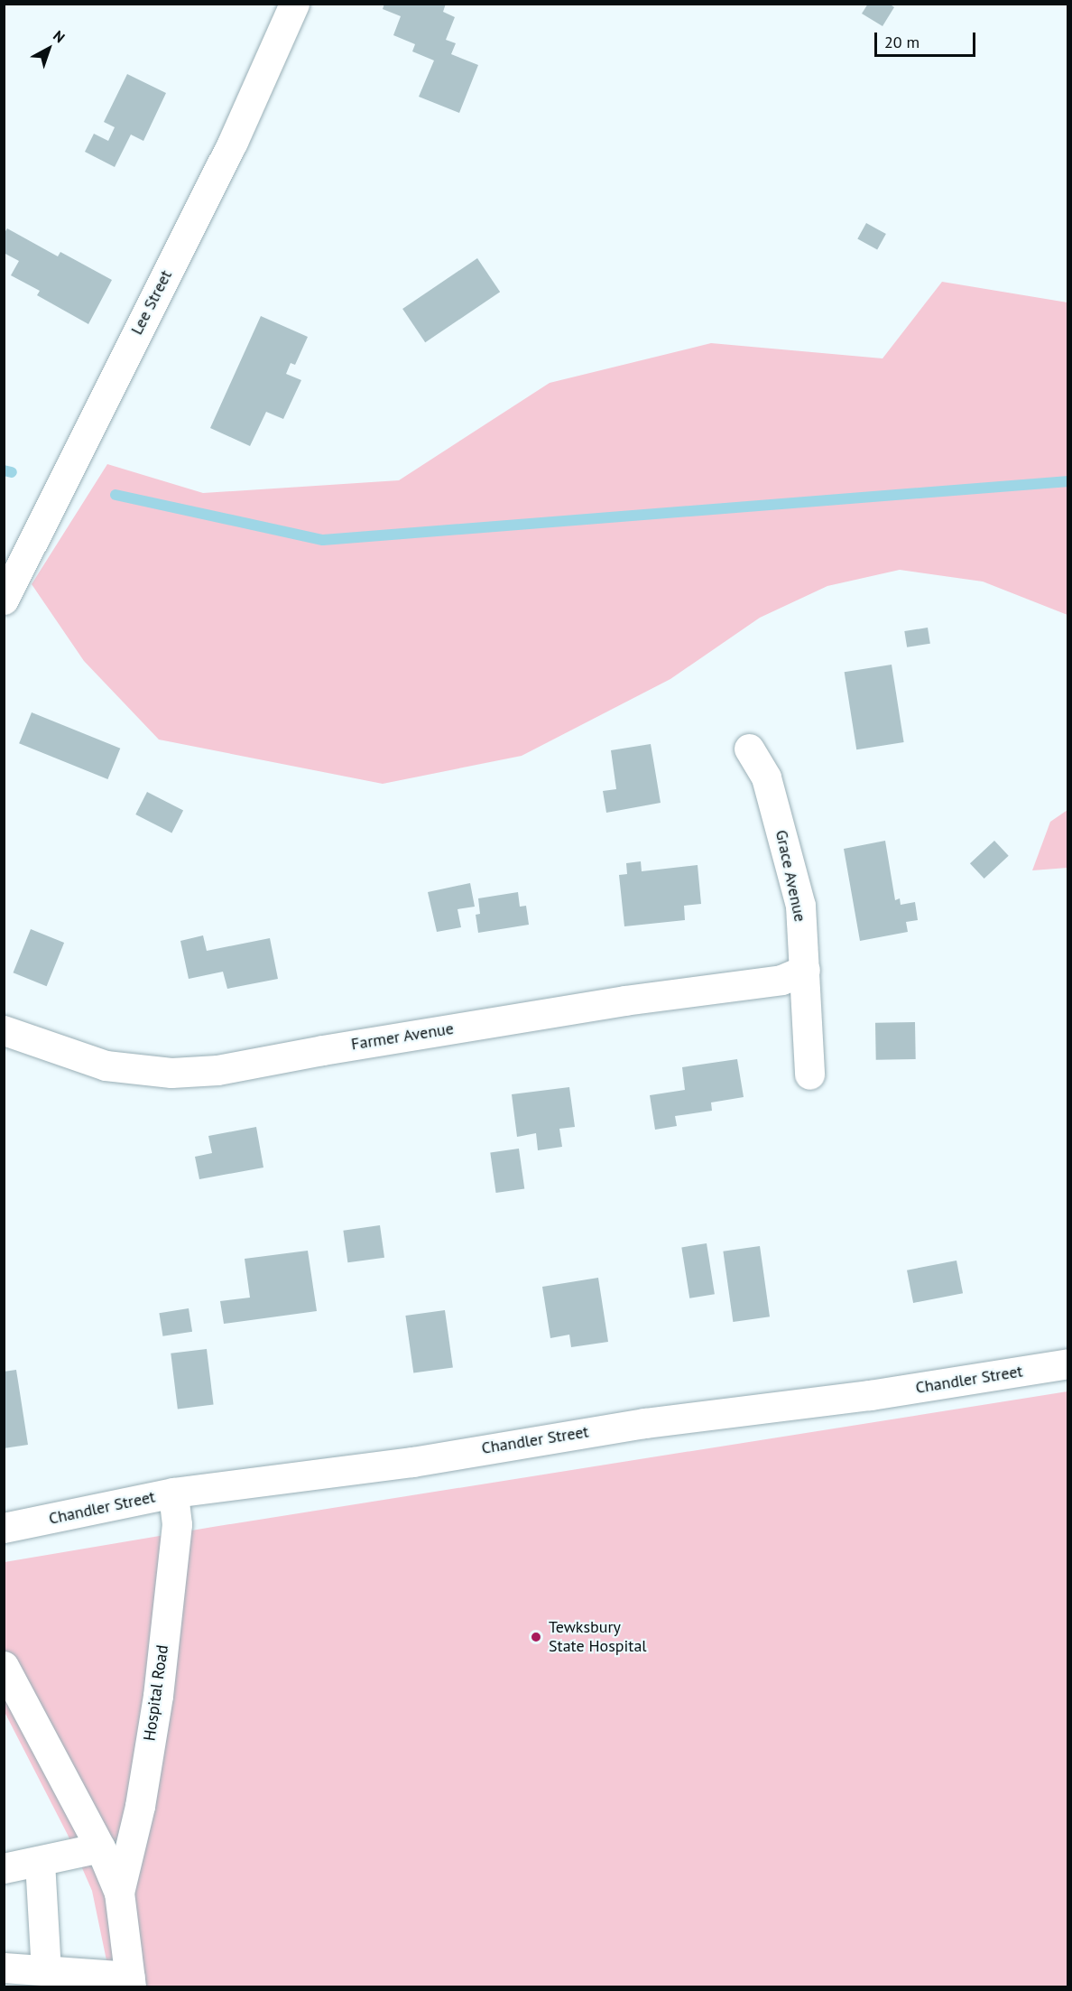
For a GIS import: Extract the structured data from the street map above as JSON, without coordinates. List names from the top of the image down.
{
  "streets": {
    "street": [
      "Lee Street",
      "Grace Avenue",
      "Farmer Avenue",
      "Chandler Street",
      "Hospital Road"
    ]
  },
  "crossings": [
    ["Grace Avenue", "Farmer Avenue"],
    ["Chandler Street", "Hospital Road"]
  ],
  "places": ["Tewksbury State Hospital"],
  "scale_bar": "20 m",
  "north": "top right"
}
